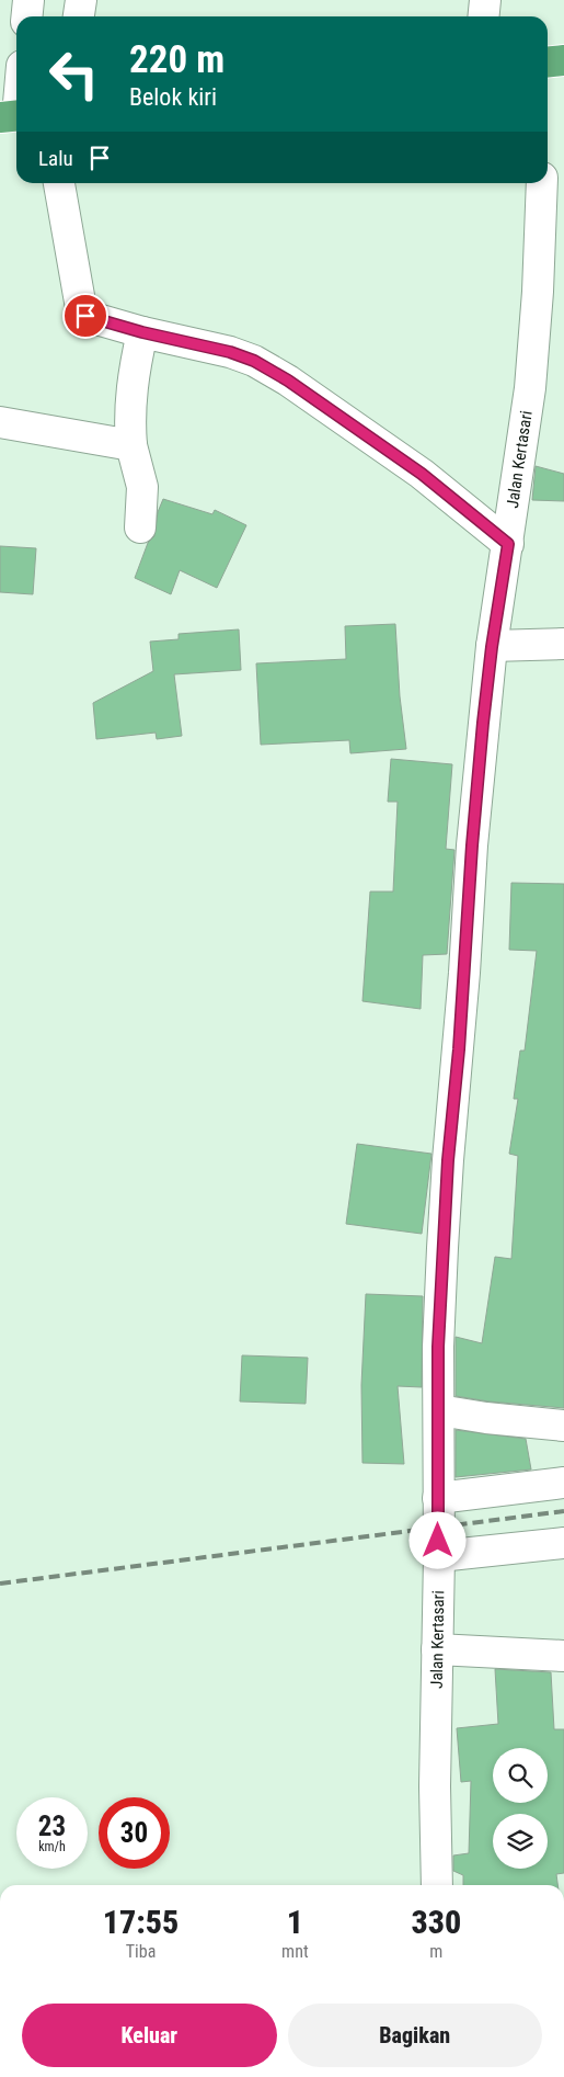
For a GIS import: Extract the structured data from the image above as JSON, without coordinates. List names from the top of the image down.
{
  "streets": {
    "street": ["Jalan Kertasari"]
  },
  "page": {
    "turn": ["220 m", "Belok kiri"],
    "then": "Lalu",
    "speed": "23 km/h",
    "limit": "30",
    "eta": [
      "17:55",
      "Tiba",
      "1",
      "mnt",
      "330",
      "m"
    ],
    "buttons": ["Keluar", "Bagikan"]
  }
}
